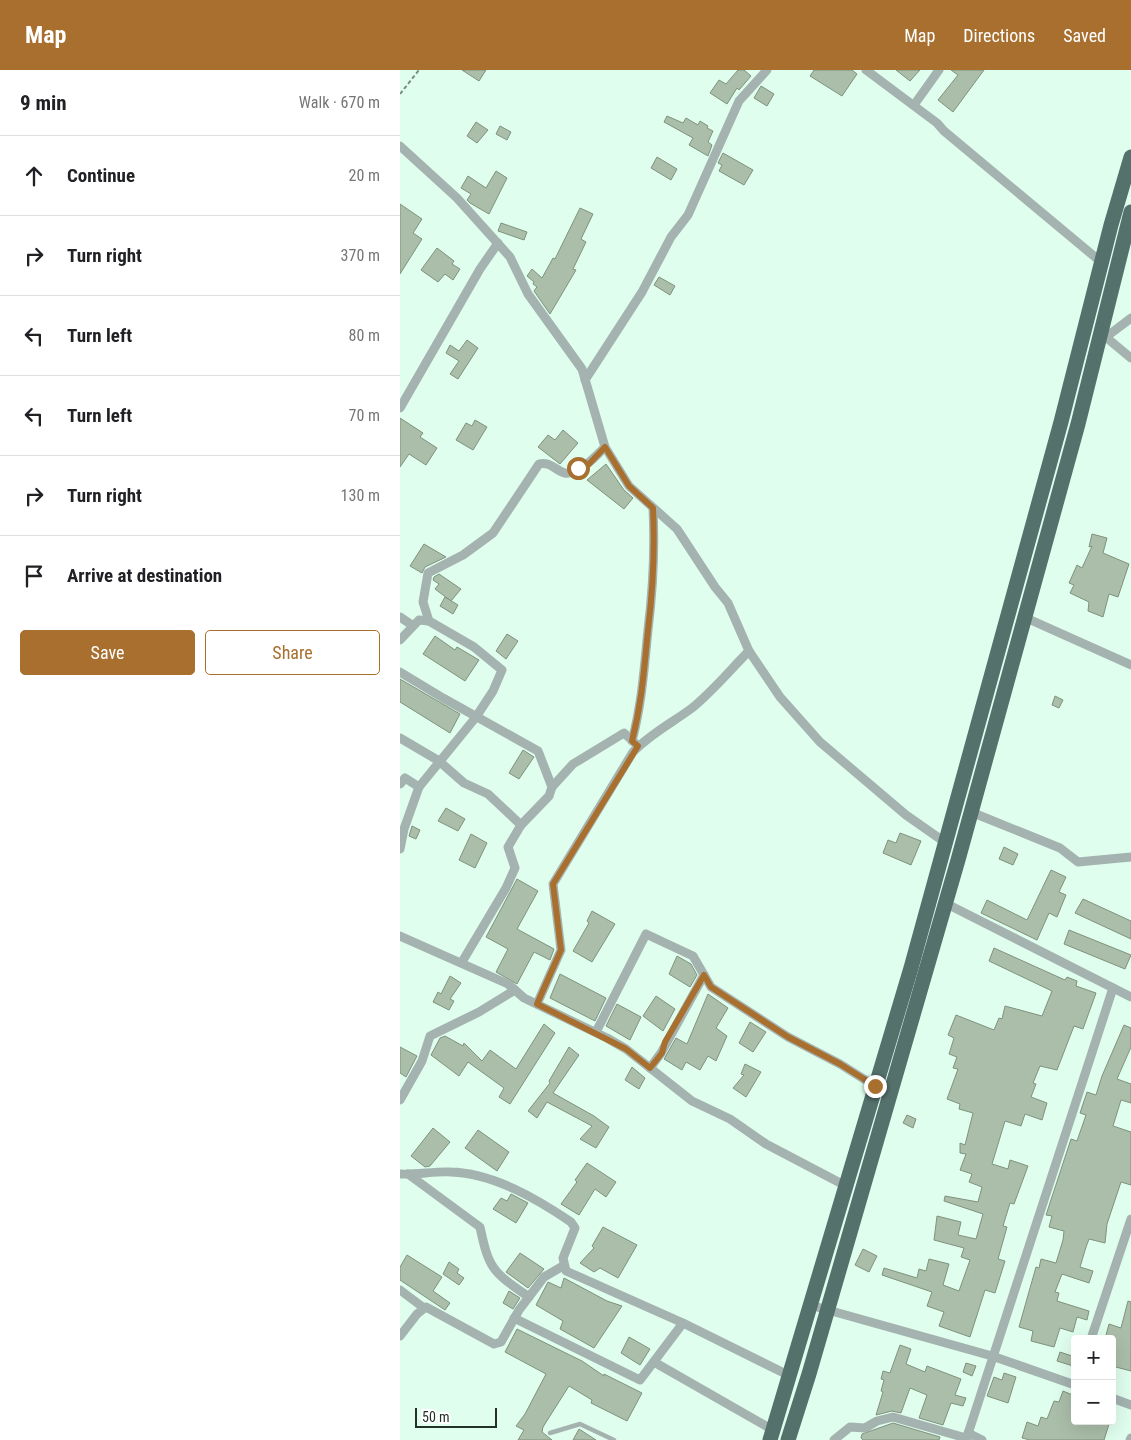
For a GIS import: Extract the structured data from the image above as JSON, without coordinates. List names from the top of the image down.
{
  "scale_bar": "50 m",
  "page": {
    "header": "Map",
    "nav": ["Map", "Directions", "Saved"],
    "heading": ["9 min", "Walk · 670 m"],
    "list": [
      ["Continue", "20 m"],
      ["Turn right", "370 m"],
      ["Turn left", "80 m"],
      ["Turn left", "70 m"],
      ["Turn right", "130 m"],
      "Arrive at destination"
    ],
    "buttons": ["Save", "Share"],
    "map_buttons": ["+", "−"],
    "scale": "50 m"
  }
}
